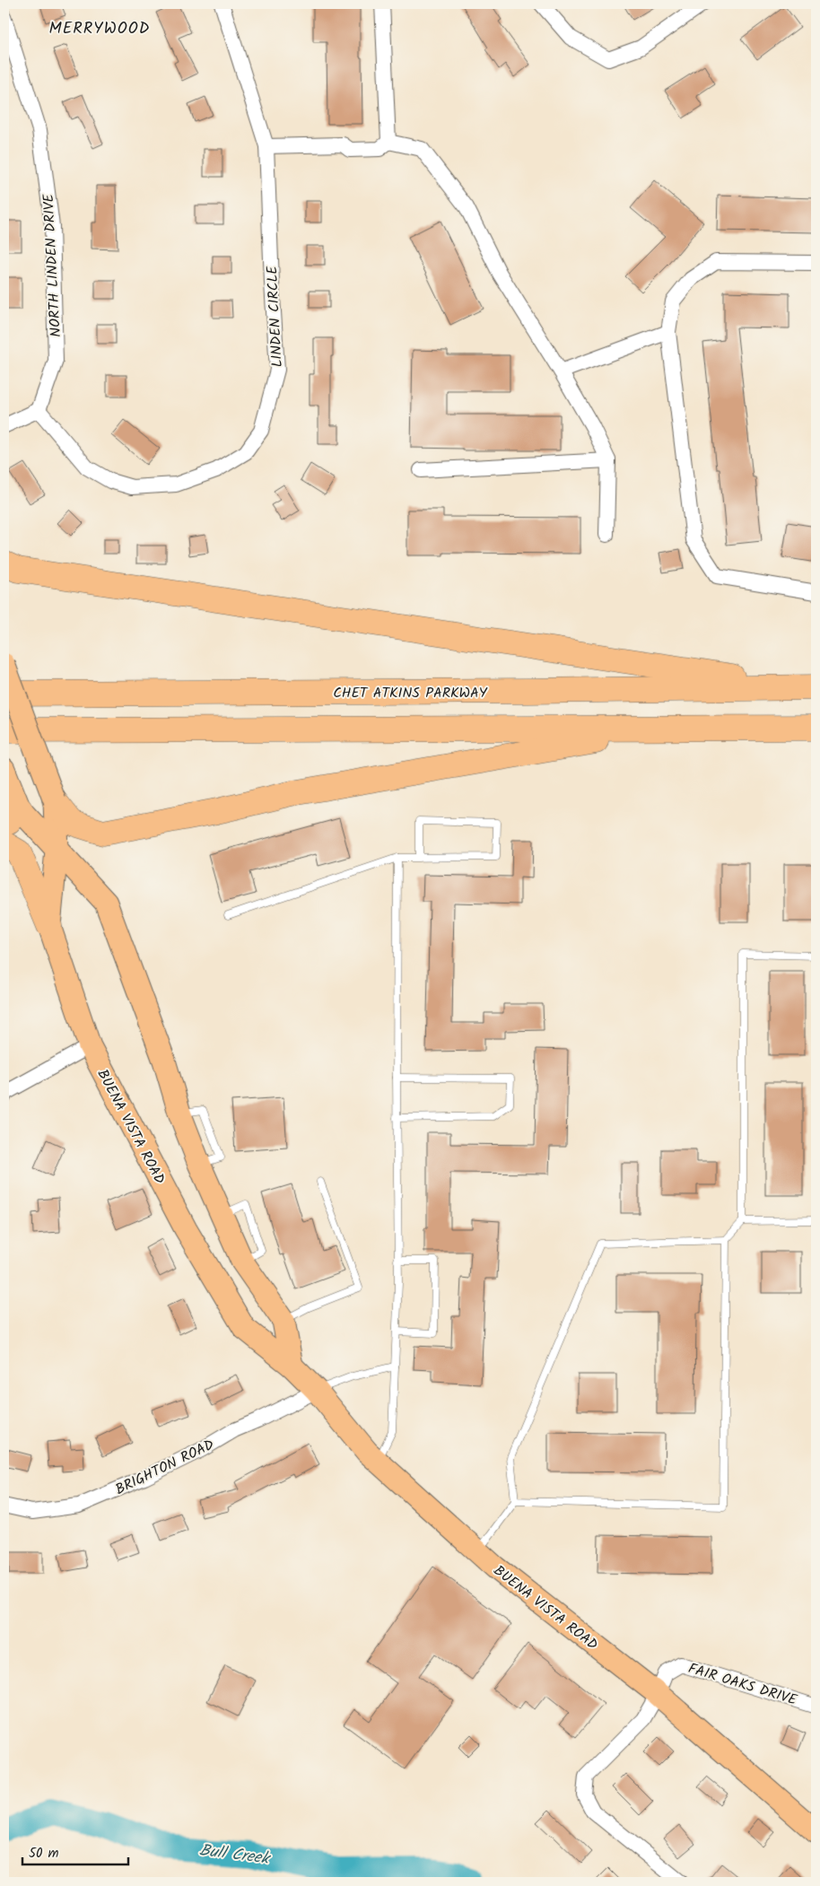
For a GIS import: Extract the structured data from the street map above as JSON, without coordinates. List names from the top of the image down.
{
  "streets": {
    "highway": ["CHET ATKINS PARKWAY"],
    "main road": ["BUENA VISTA ROAD"],
    "street": [
      "NORTH LINDEN DRIVE",
      "LINDEN CIRCLE",
      "BRIGHTON ROAD",
      "FAIR OAKS DRIVE"
    ]
  },
  "crossings": [
    ["NORTH LINDEN DRIVE", "LINDEN CIRCLE"],
    ["BUENA VISTA ROAD", "BRIGHTON ROAD"],
    ["BUENA VISTA ROAD", "FAIR OAKS DRIVE"]
  ],
  "districts": ["MERRYWOOD"],
  "water": ["Bull Creek"],
  "scale_bar": "50 m"
}
